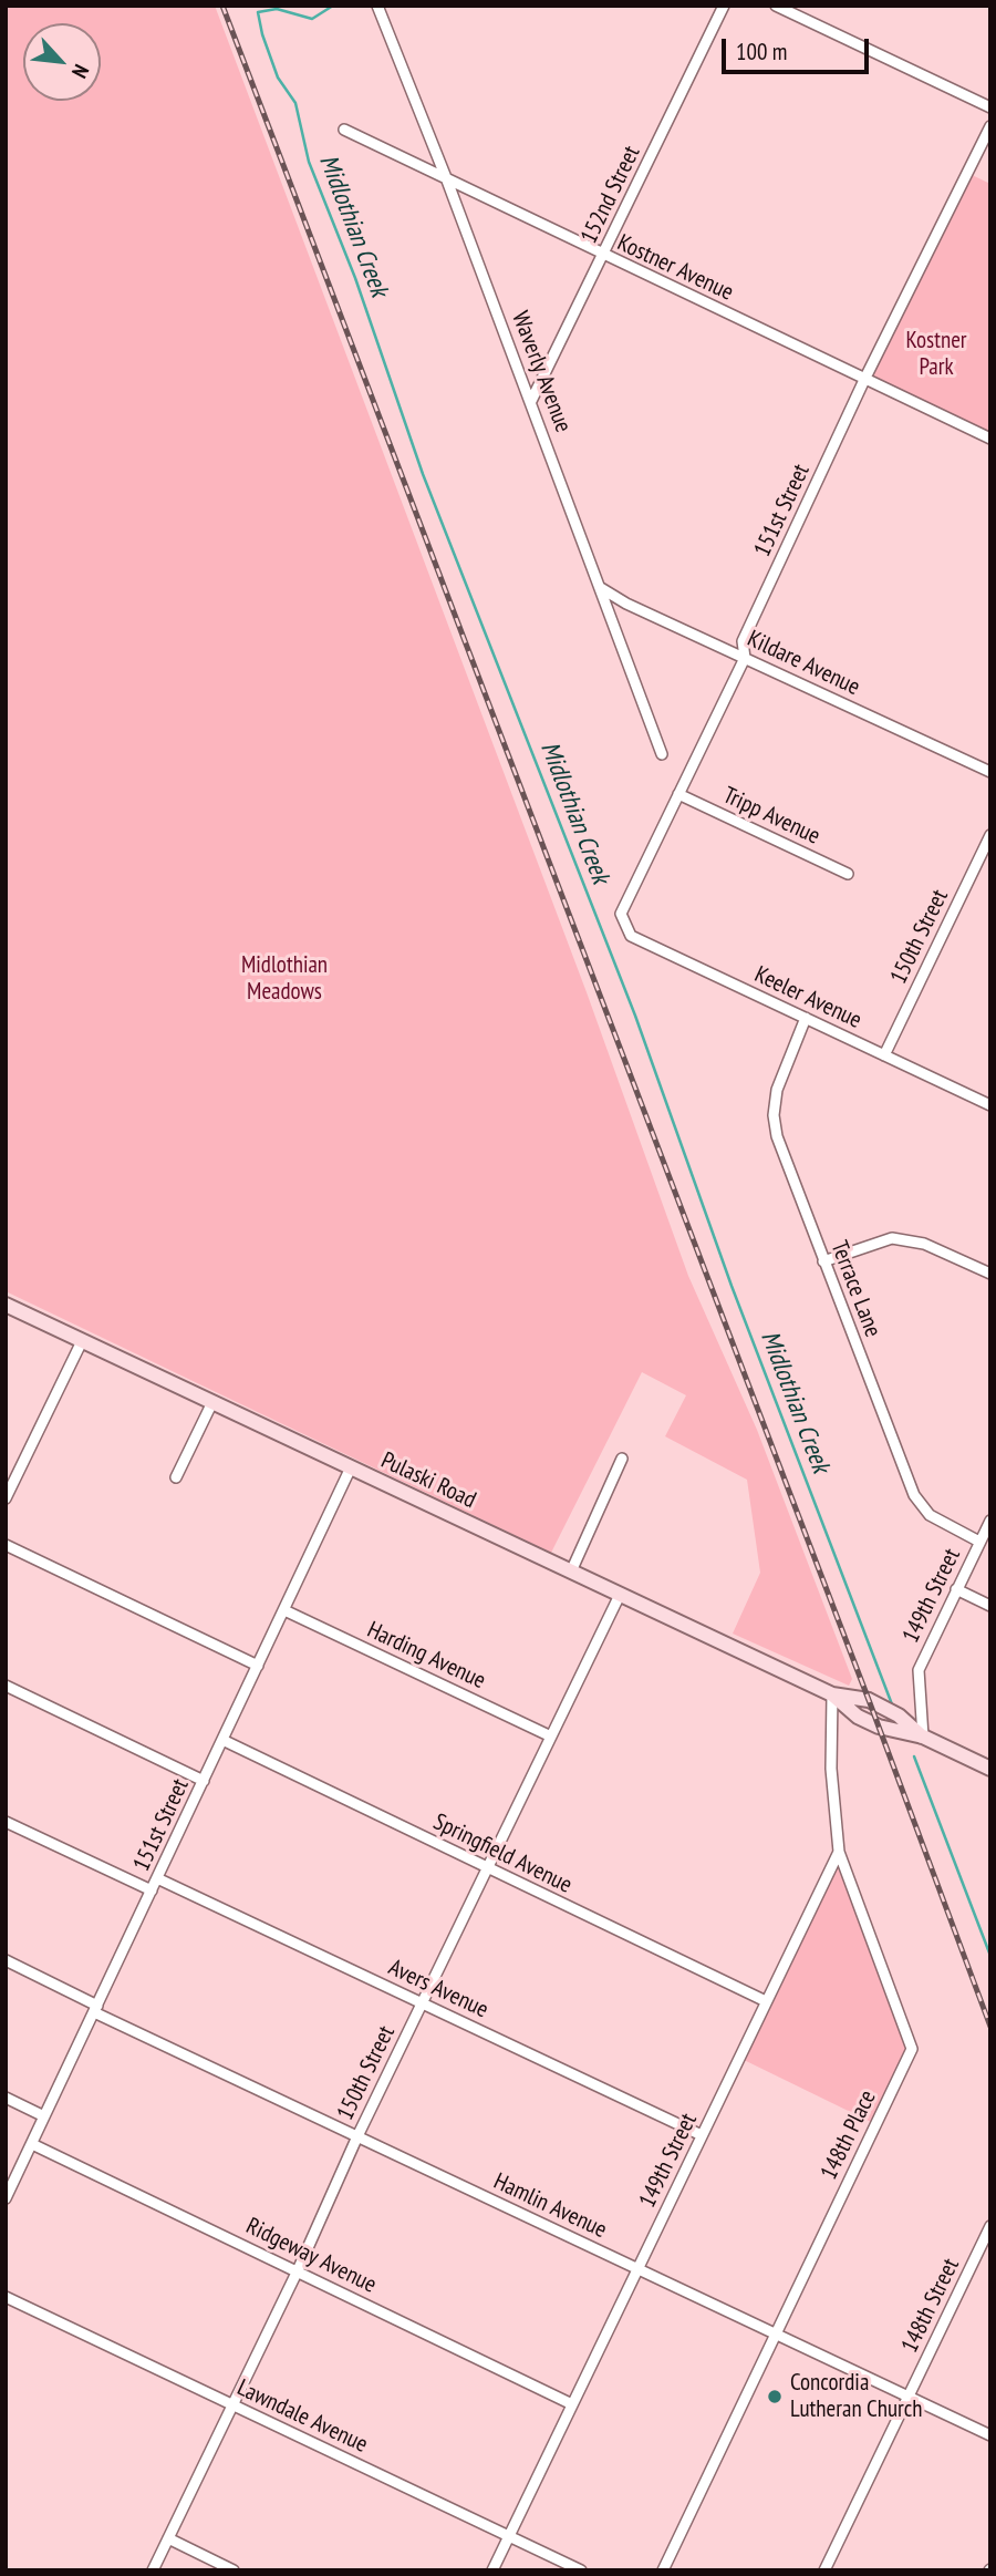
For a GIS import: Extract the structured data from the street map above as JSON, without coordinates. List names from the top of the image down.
{
  "streets": {
    "main road": ["Pulaski Road"],
    "street": [
      "152nd Street",
      "Kostner Avenue",
      "Waverly Avenue",
      "151st Street",
      "Kildare Avenue",
      "Tripp Avenue",
      "150th Street",
      "Keeler Avenue",
      "Terrace Lane",
      "149th Street",
      "Harding Avenue",
      "Springfield Avenue",
      "Avers Avenue",
      "148th Place",
      "Hamlin Avenue",
      "Ridgeway Avenue",
      "148th Street",
      "Lawndale Avenue"
    ]
  },
  "crossings": [
    ["152nd Street", "Kostner Avenue"],
    ["152nd Street", "Waverly Avenue"],
    ["Kostner Avenue", "Waverly Avenue"],
    ["Kostner Avenue", "151st Street"],
    ["Waverly Avenue", "Kildare Avenue"],
    ["151st Street", "Kildare Avenue"],
    ["151st Street", "Tripp Avenue"],
    ["151st Street", "Keeler Avenue"],
    ["151st Street", "Pulaski Road"],
    ["151st Street", "Harding Avenue"],
    ["151st Street", "Springfield Avenue"],
    ["151st Street", "Avers Avenue"],
    ["151st Street", "Hamlin Avenue"],
    ["151st Street", "Ridgeway Avenue"],
    ["150th Street", "Keeler Avenue"],
    ["150th Street", "Pulaski Road"],
    ["150th Street", "Harding Avenue"],
    ["150th Street", "Springfield Avenue"],
    ["150th Street", "Avers Avenue"],
    ["150th Street", "Hamlin Avenue"],
    ["150th Street", "Ridgeway Avenue"],
    ["150th Street", "Lawndale Avenue"],
    ["Keeler Avenue", "Terrace Lane"],
    ["Terrace Lane", "149th Street"],
    ["Pulaski Road", "149th Street"],
    ["Pulaski Road", "148th Place"],
    ["149th Street", "Springfield Avenue"],
    ["149th Street", "Avers Avenue"],
    ["149th Street", "148th Place"],
    ["149th Street", "Hamlin Avenue"],
    ["149th Street", "Ridgeway Avenue"],
    ["149th Street", "Lawndale Avenue"],
    ["148th Place", "Hamlin Avenue"],
    ["Hamlin Avenue", "148th Street"]
  ],
  "water": ["Midlothian Creek"],
  "parks": ["Kostner Park", "Midlothian Meadows"],
  "places": ["Concordia Lutheran Church"],
  "scale_bar": "100 m",
  "north": "bottom right"
}
